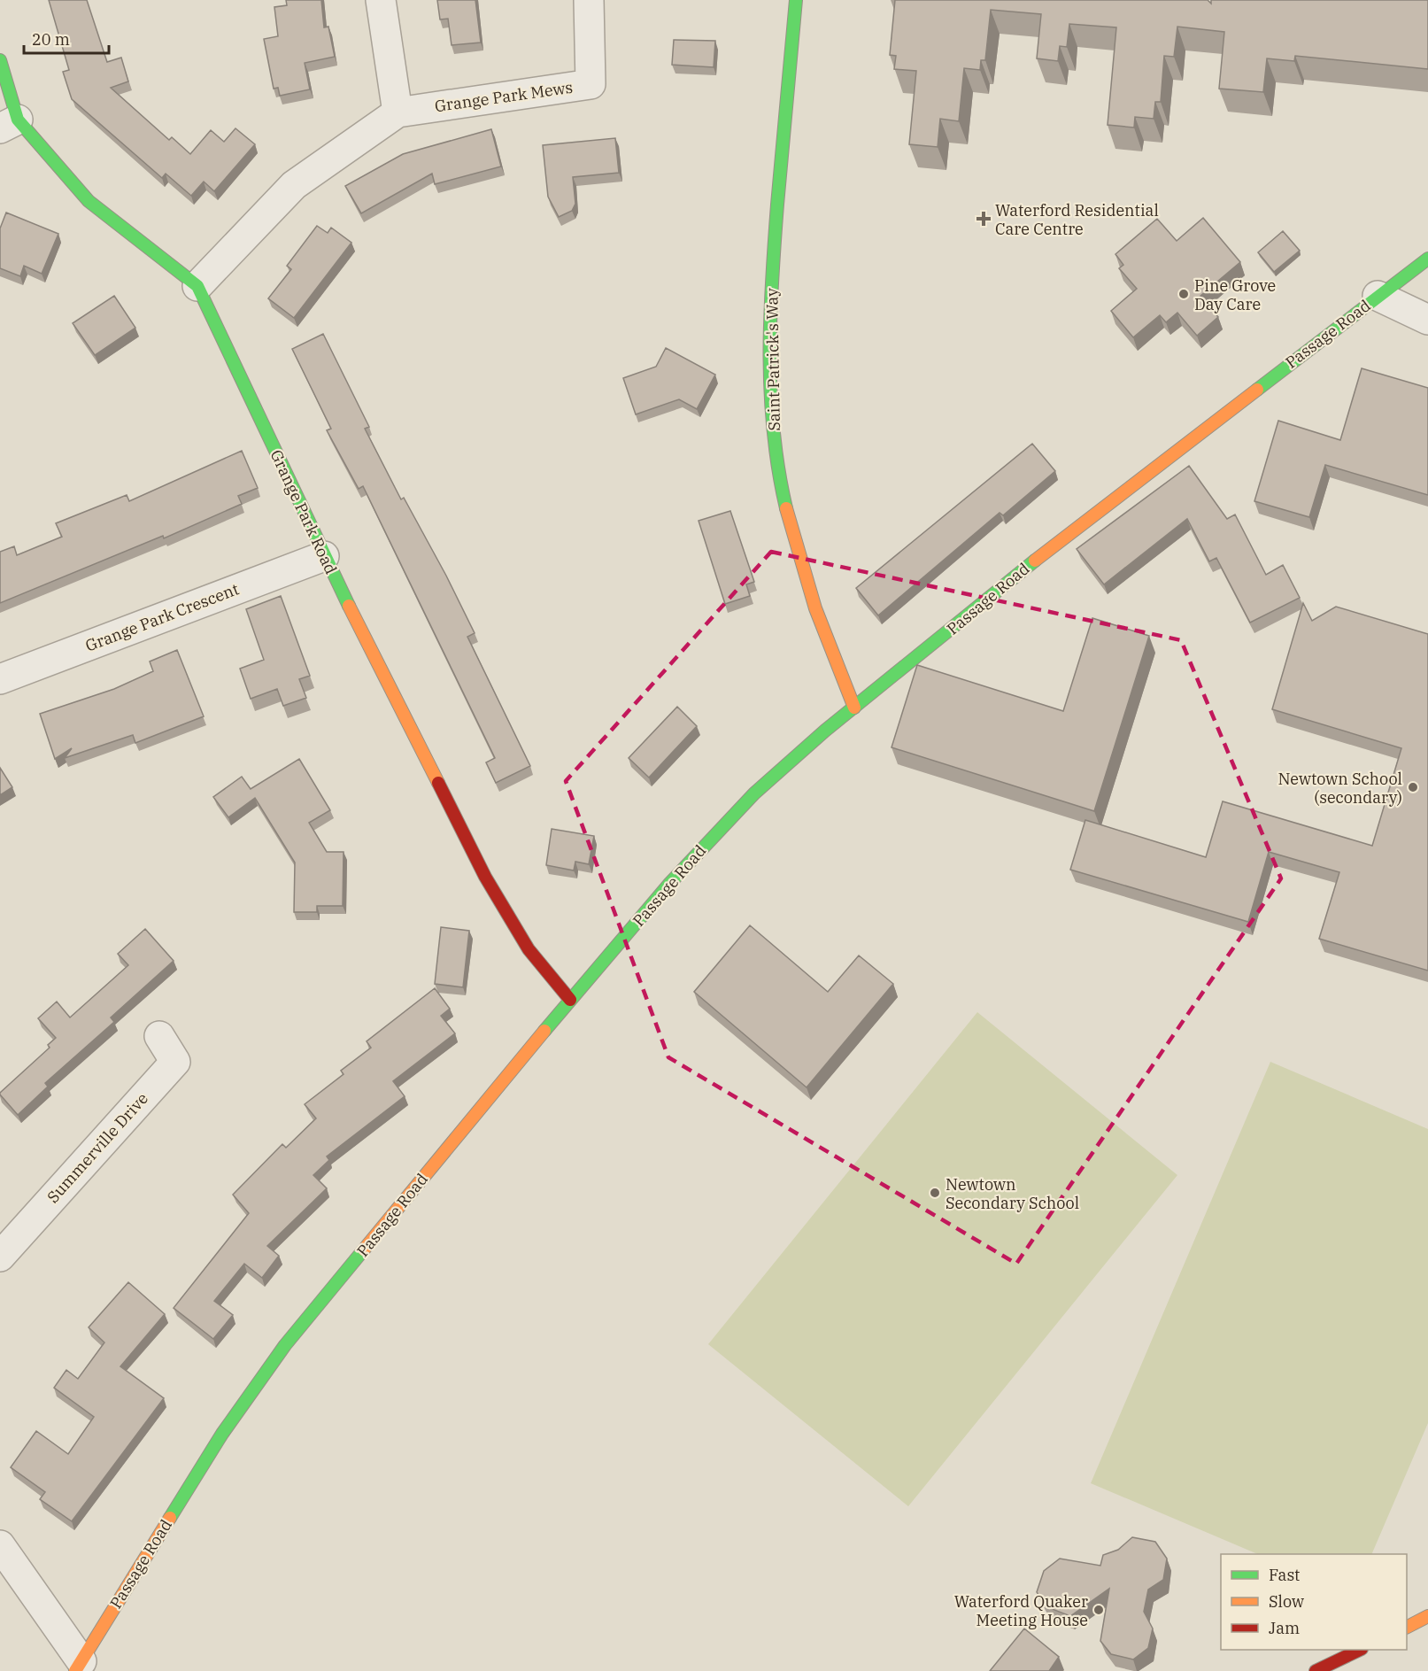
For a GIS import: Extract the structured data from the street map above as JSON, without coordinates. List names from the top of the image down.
{
  "streets": {
    "main road": ["Passage Road", "Saint Patrick's Way", "Grange Park Road"],
    "street": ["Grange Park Mews", "Grange Park Crescent", "Summerville Drive"]
  },
  "crossings": [
    ["Passage Road", "Saint Patrick's Way"],
    ["Passage Road", "Grange Park Road"],
    ["Grange Park Road", "Grange Park Crescent"]
  ],
  "places": {
    "health": ["Waterford Residential Care Centre"],
    "other": [
      "Pine Grove Day Care",
      "Newtown School (secondary)",
      "Newtown Secondary School",
      "Waterford Quaker Meeting House"
    ]
  },
  "legend": ["Fast", "Slow", "Jam"],
  "scale_bar": "20 m"
}
